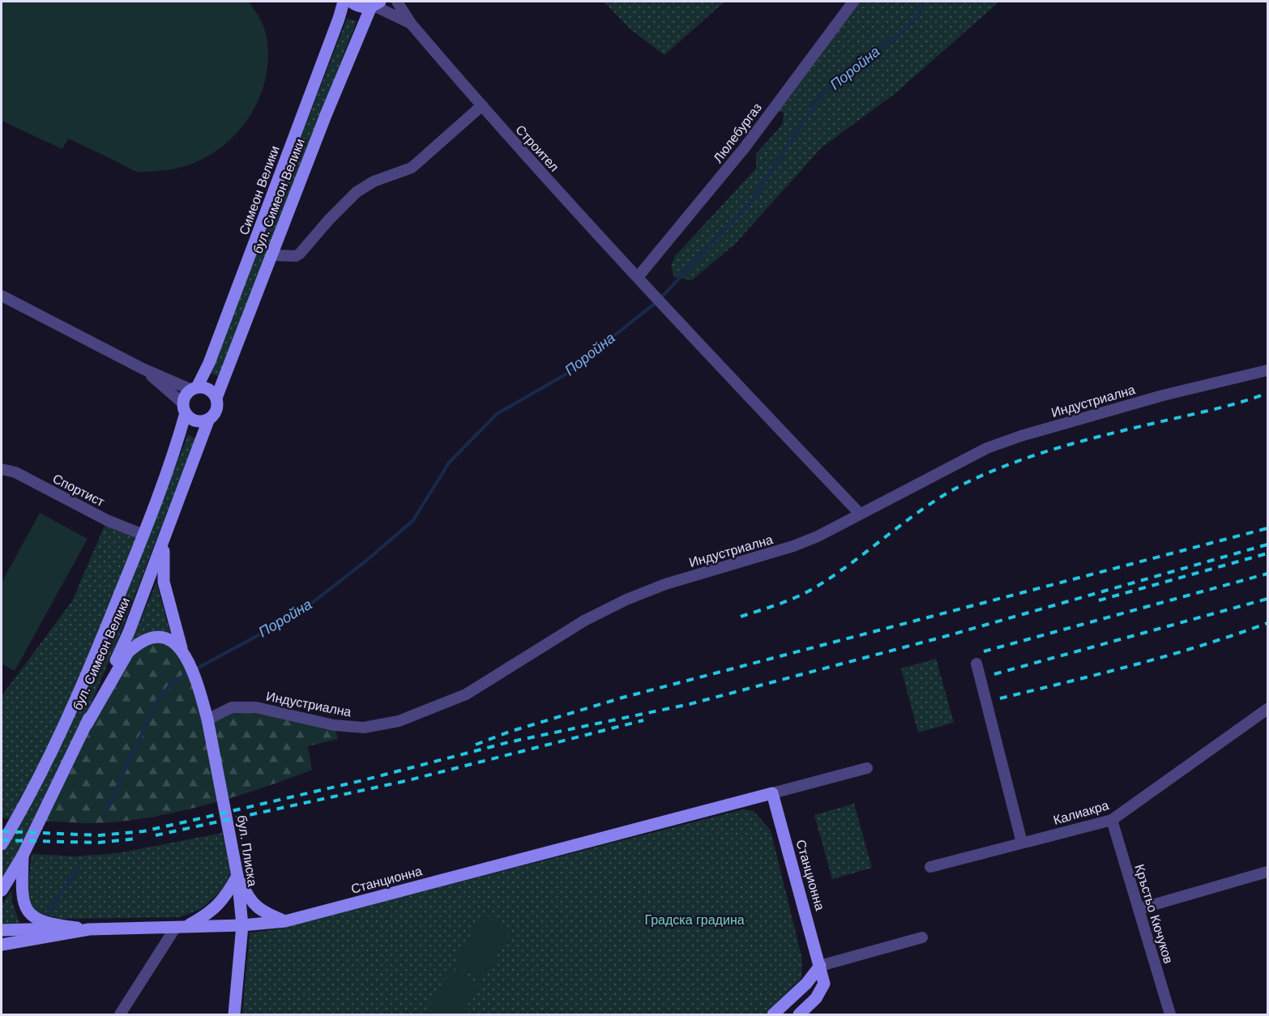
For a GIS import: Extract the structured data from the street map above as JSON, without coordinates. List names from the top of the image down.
{
  "streets": {
    "main road": [
      "Симеон Велики",
      "бул. Симеон Велики",
      "бул. Плиска",
      "Станционна"
    ],
    "street": [
      "Люлебургаз",
      "Строител",
      "Индустриална",
      "Спортист",
      "Калиакра",
      "Кръстьо Кючуков"
    ]
  },
  "crossings": [
    ["Люлебургаз", "Строител"],
    ["Строител", "Индустриална"],
    ["Симеон Велики", "бул. Симеон Велики"],
    ["бул. Симеон Велики", "Спортист"],
    ["Индустриална", "бул. Плиска"],
    ["Калиакра", "Кръстьо Кючуков"],
    ["бул. Плиска", "Станционна"]
  ],
  "water": ["Поройна"],
  "parks": ["Градска градина"]
}
